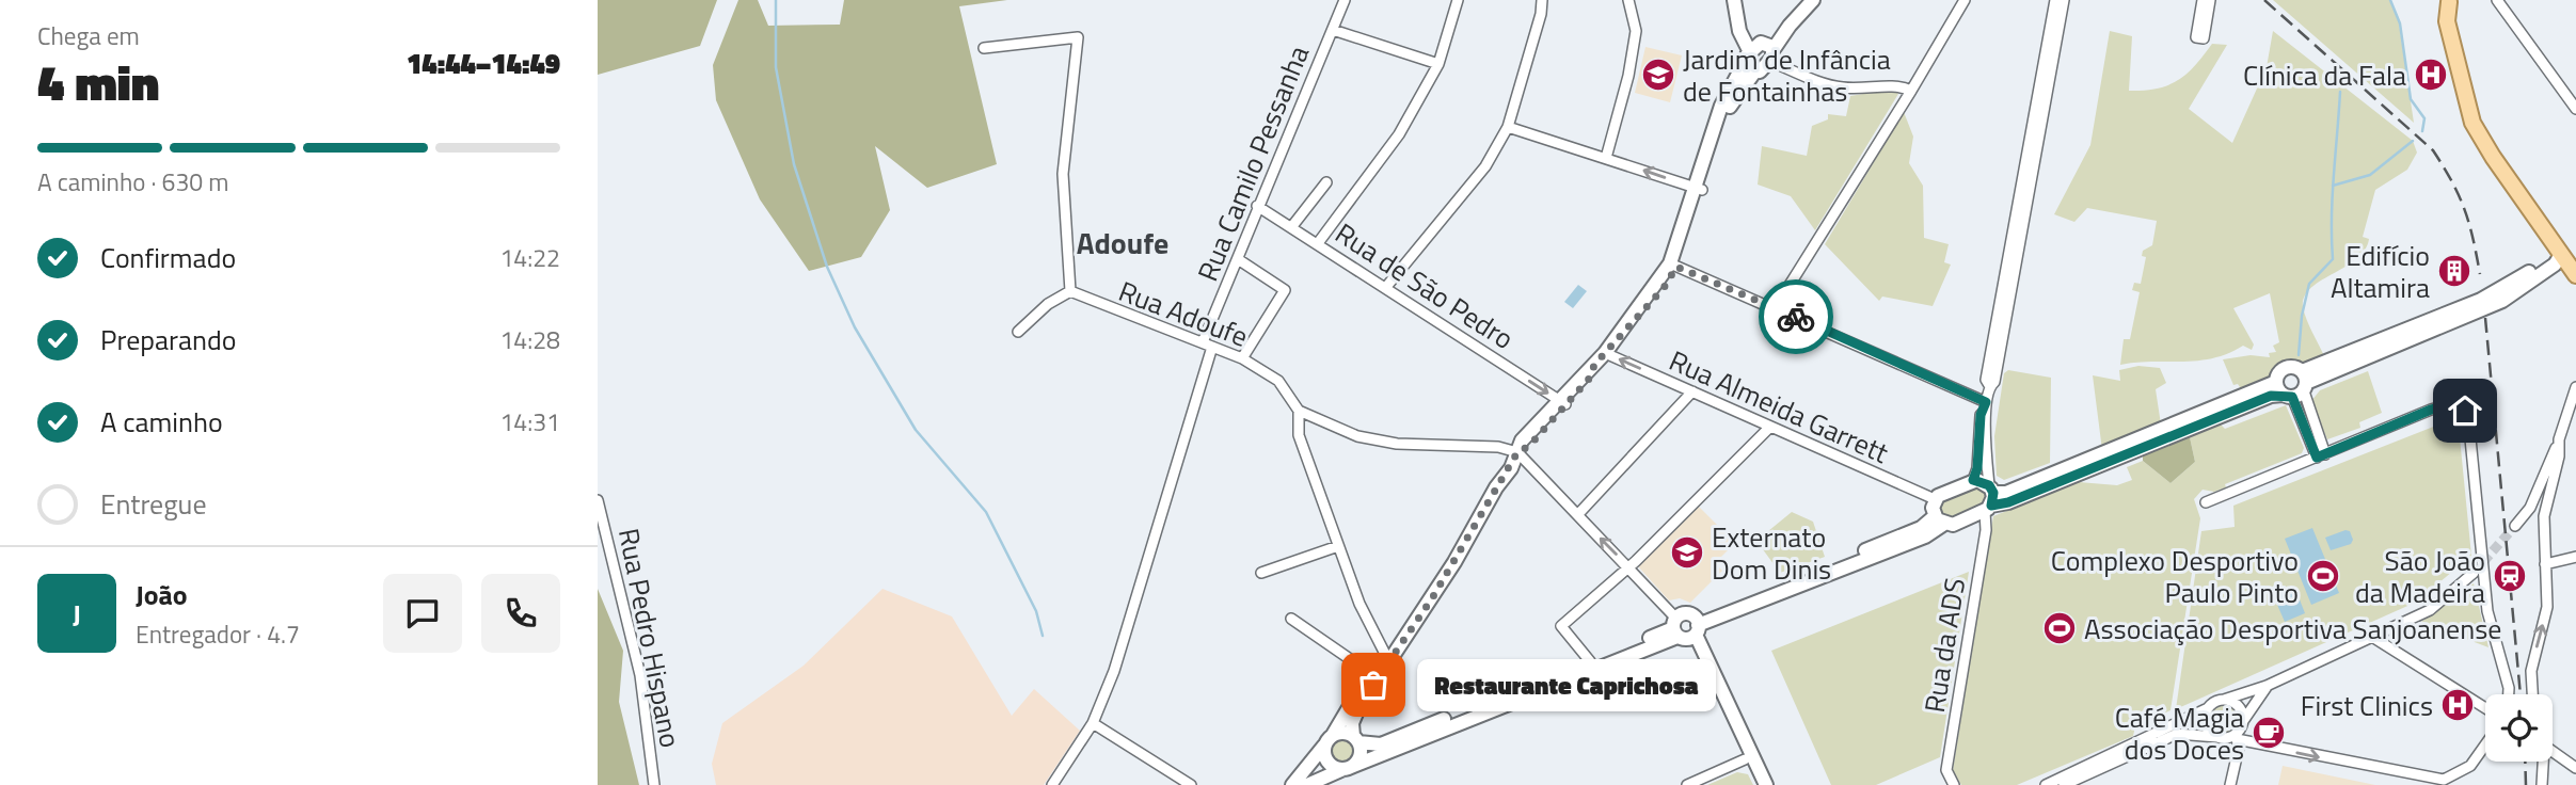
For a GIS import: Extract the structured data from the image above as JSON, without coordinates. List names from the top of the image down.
{
  "streets": {
    "street": [
      "Rua Camilo Pessanha",
      "Rua de São Pedro",
      "Rua Adoufe",
      "Rua Almeida Garrett",
      "Rua Pedro Hispano",
      "Rua da ADS"
    ]
  },
  "crossings": [
    ["Rua Camilo Pessanha", "Rua de São Pedro"],
    ["Rua Camilo Pessanha", "Rua Adoufe"]
  ],
  "one_way": ["Rua de São Pedro"],
  "districts": ["Adoufe"],
  "places": {
    "school or university": ["Jardim de Infância de Fontainhas", "Externato Dom Dinis"],
    "hospital": ["Clínica da Fala", "First Clinics"],
    "building": ["Edifício Altamira"],
    "sports": ["Complexo Desportivo Paulo Pinto", "Associação Desportiva Sanjoanense"],
    "station": ["São João da Madeira"],
    "other": ["Restaurante Caprichosa"],
    "cafe": ["Café Magia dos Doces"]
  },
  "page": {
    "heading": ["4 min", "Chega em", "14:44–14:49"],
    "panel": ["João", "Entregador · 4.7"],
    "bar": "A caminho · 630 m",
    "list": [
      ["Confirmado", "14:22"],
      ["Preparando", "14:28"],
      ["A caminho", "14:31"],
      "Entregue"
    ],
    "round": "J",
    "bubble": "Restaurante Caprichosa"
  }
}
